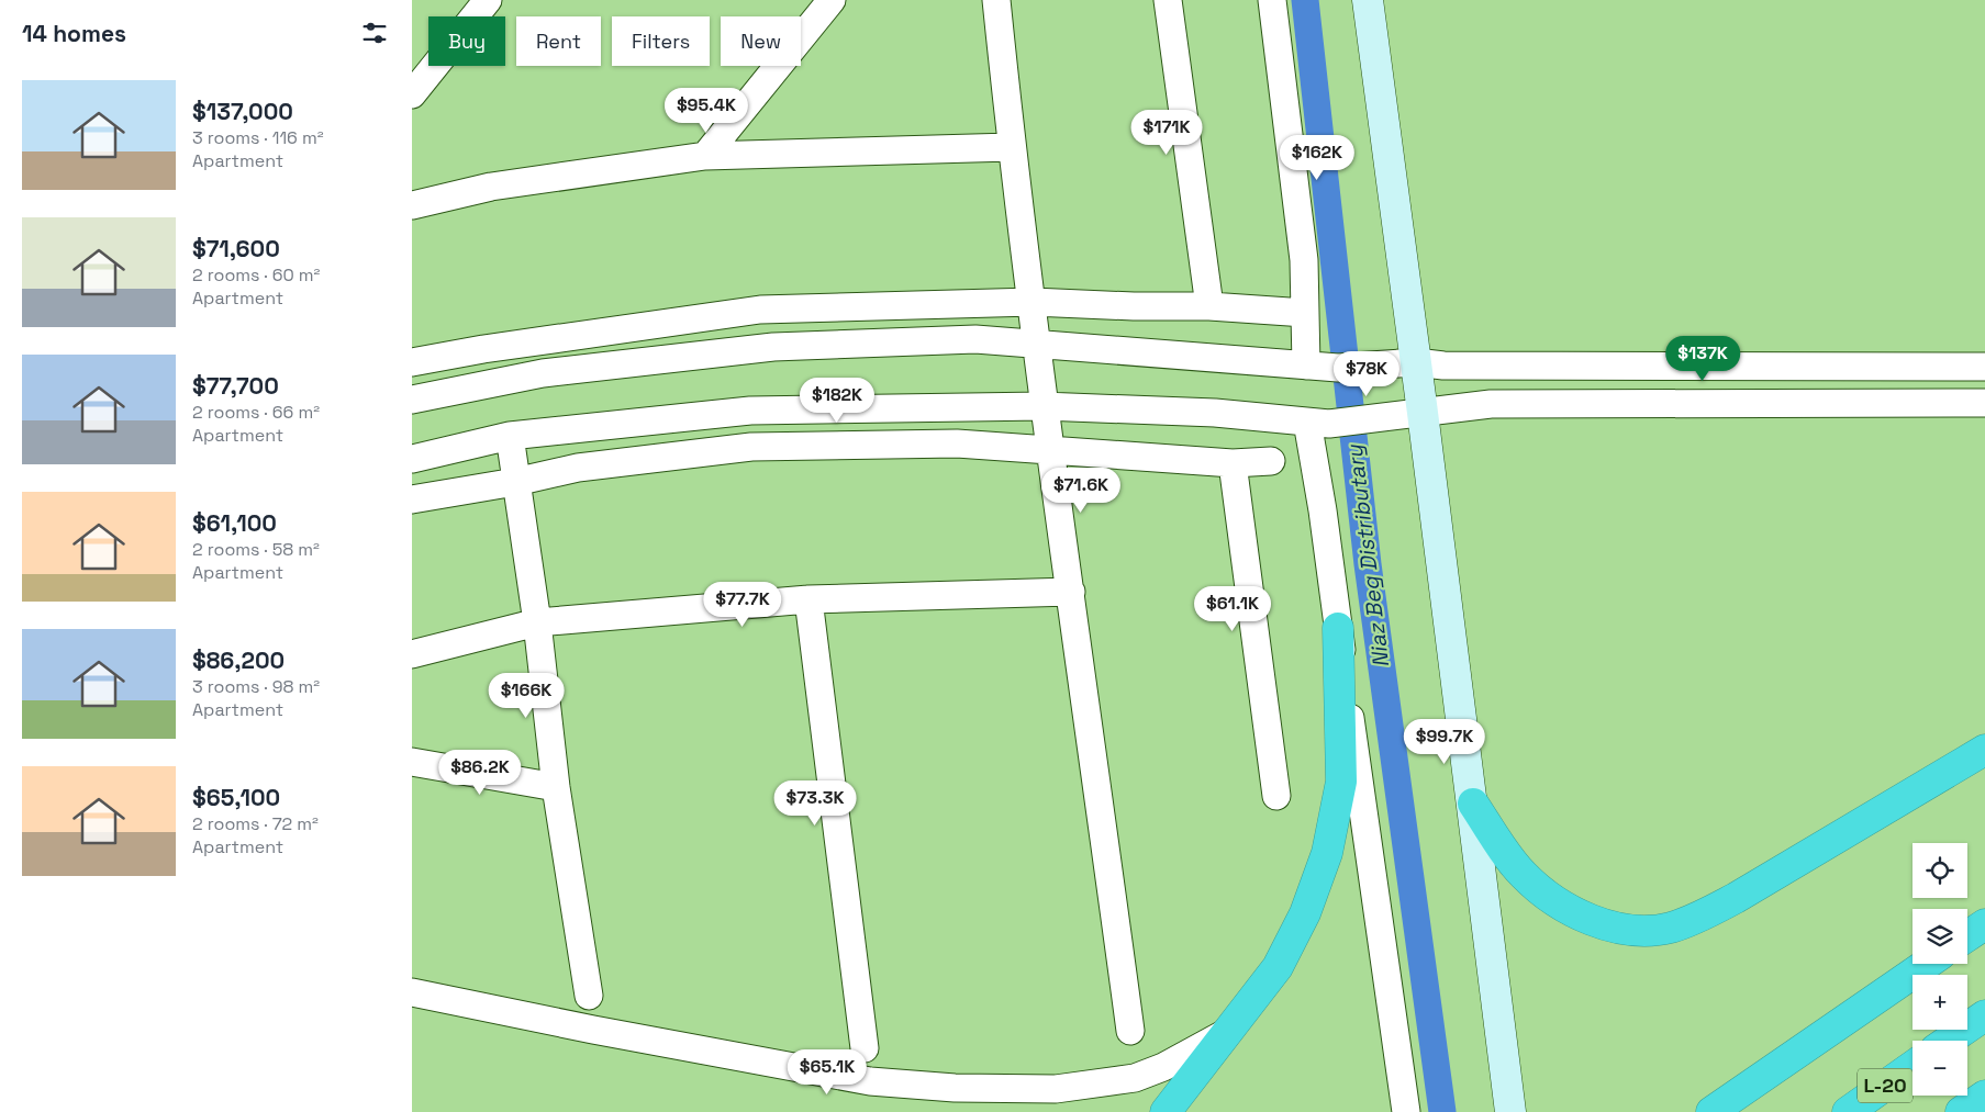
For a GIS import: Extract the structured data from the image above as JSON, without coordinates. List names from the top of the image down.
{
  "streets": {
    "highway": ["L-20"]
  },
  "water": ["Niaz Beg Distributary"],
  "page": {
    "heading": "14 homes",
    "chip": [
      "Buy",
      "Rent",
      "Filters",
      "New"
    ],
    "list": [
      {
        "name": "$137,000",
        "note": "3 rooms · 116 m² · Apartment"
      },
      {
        "name": "$71,600",
        "note": "2 rooms · 60 m² · Apartment"
      },
      {
        "name": "$77,700",
        "note": "2 rooms · 66 m² · Apartment"
      },
      {
        "name": "$61,100",
        "note": "2 rooms · 58 m² · Apartment"
      },
      {
        "name": "$86,200",
        "note": "3 rooms · 98 m² · Apartment"
      },
      {
        "name": "$65,100",
        "note": "2 rooms · 72 m² · Apartment"
      }
    ],
    "price": [
      "$95.4K",
      "$171K",
      "$162K",
      "$137K",
      "$78K",
      "$182K",
      "$71.6K",
      "$77.7K",
      "$61.1K",
      "$166K",
      "$99.7K",
      "$86.2K",
      "$73.3K",
      "$65.1K"
    ],
    "map_buttons": ["+", "−"]
  }
}
